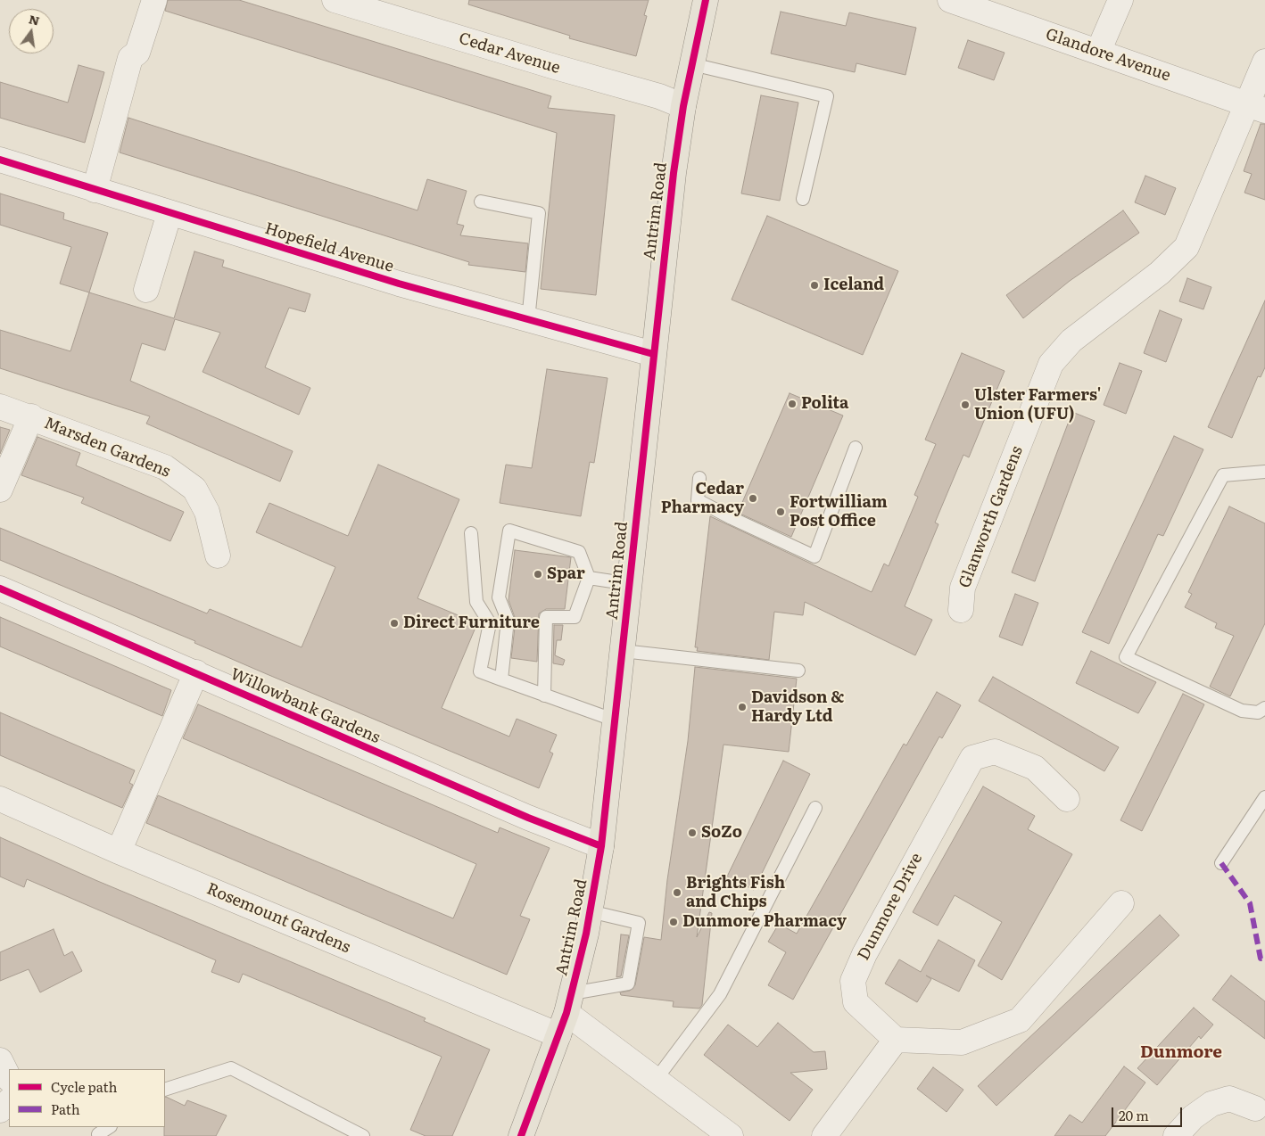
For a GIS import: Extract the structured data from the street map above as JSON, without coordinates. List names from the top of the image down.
{
  "streets": {
    "main road": ["Antrim Road"],
    "street": [
      "Cedar Avenue",
      "Glandore Avenue",
      "Hopefield Avenue",
      "Marsden Gardens",
      "Glanworth Gardens",
      "Willowbank Gardens",
      "Dunmore Drive",
      "Rosemount Gardens"
    ]
  },
  "crossings": [
    ["Cedar Avenue", "Antrim Road"],
    ["Glandore Avenue", "Glanworth Gardens"],
    ["Antrim Road", "Hopefield Avenue"],
    ["Antrim Road", "Willowbank Gardens"],
    ["Antrim Road", "Rosemount Gardens"]
  ],
  "districts": ["Dunmore"],
  "places": [
    "Iceland",
    "Polita",
    "Ulster Farmers' Union (UFU)",
    "Cedar Pharmacy",
    "Fortwilliam Post Office",
    "Spar",
    "Direct Furniture",
    "Davidson & Hardy Ltd",
    "SoZo",
    "Brights Fish and Chips",
    "Dunmore Pharmacy"
  ],
  "legend": ["Cycle path", "Path"],
  "scale_bar": "20 m",
  "north": "top"
}
